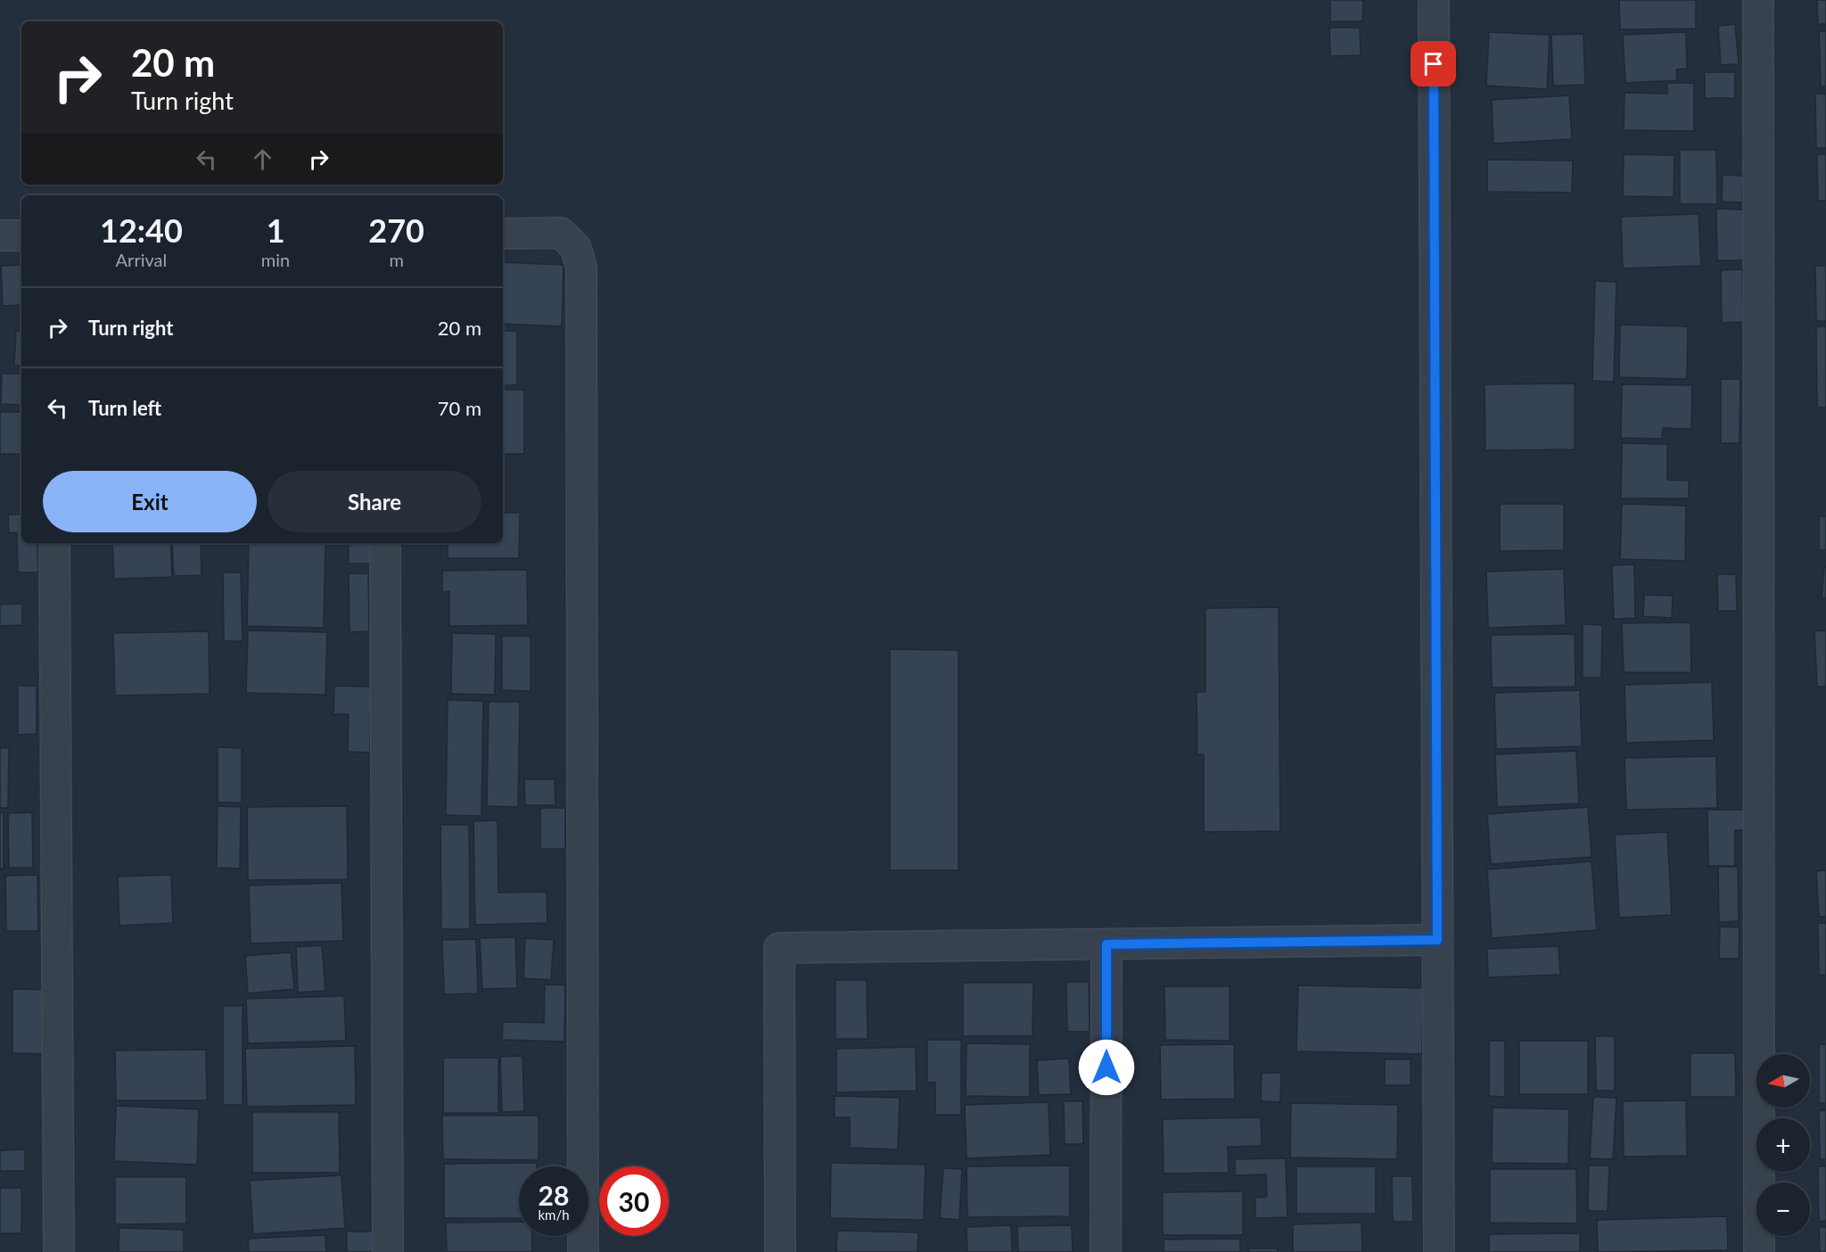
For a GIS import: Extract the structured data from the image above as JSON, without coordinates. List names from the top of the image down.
{
  "north": "left",
  "page": {
    "turn": ["20 m", "Turn right"],
    "eta": [
      "12:40",
      "Arrival",
      "1",
      "min",
      "270",
      "m"
    ],
    "list": [
      {
        "name": "Turn right",
        "value": "20 m"
      },
      {
        "name": "Turn left",
        "value": "70 m"
      }
    ],
    "buttons": ["Exit", "Share"],
    "map_buttons": ["+", "−"],
    "speed": "28 km/h",
    "limit": "30"
  }
}
